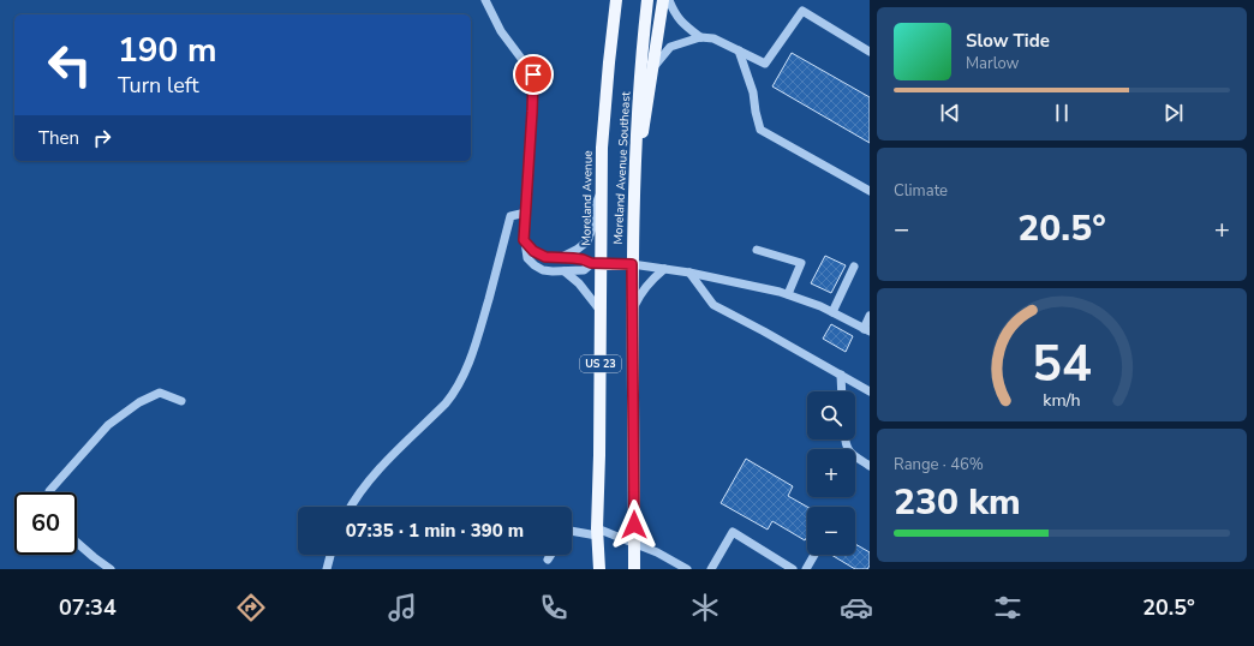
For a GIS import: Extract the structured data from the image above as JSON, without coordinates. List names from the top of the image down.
{
  "streets": {
    "main road": ["Moreland Avenue Southeast", "Moreland Avenue", "US 23"]
  },
  "page": {
    "turn": ["190 m", "Turn left"],
    "song": ["Slow Tide", "Marlow"],
    "then": "Then",
    "tile": [
      "Climate",
      ["Range · 46%", "230 km"]
    ],
    "heat": ["−", "20.5°", "+"],
    "map_buttons": ["+", "−"],
    "limit": "60",
    "trip": "07:35 · 1 min · 390 m",
    "tabs": ["07:34", "20.5°"],
    "gauge": ["54", "km/h"]
  }
}
